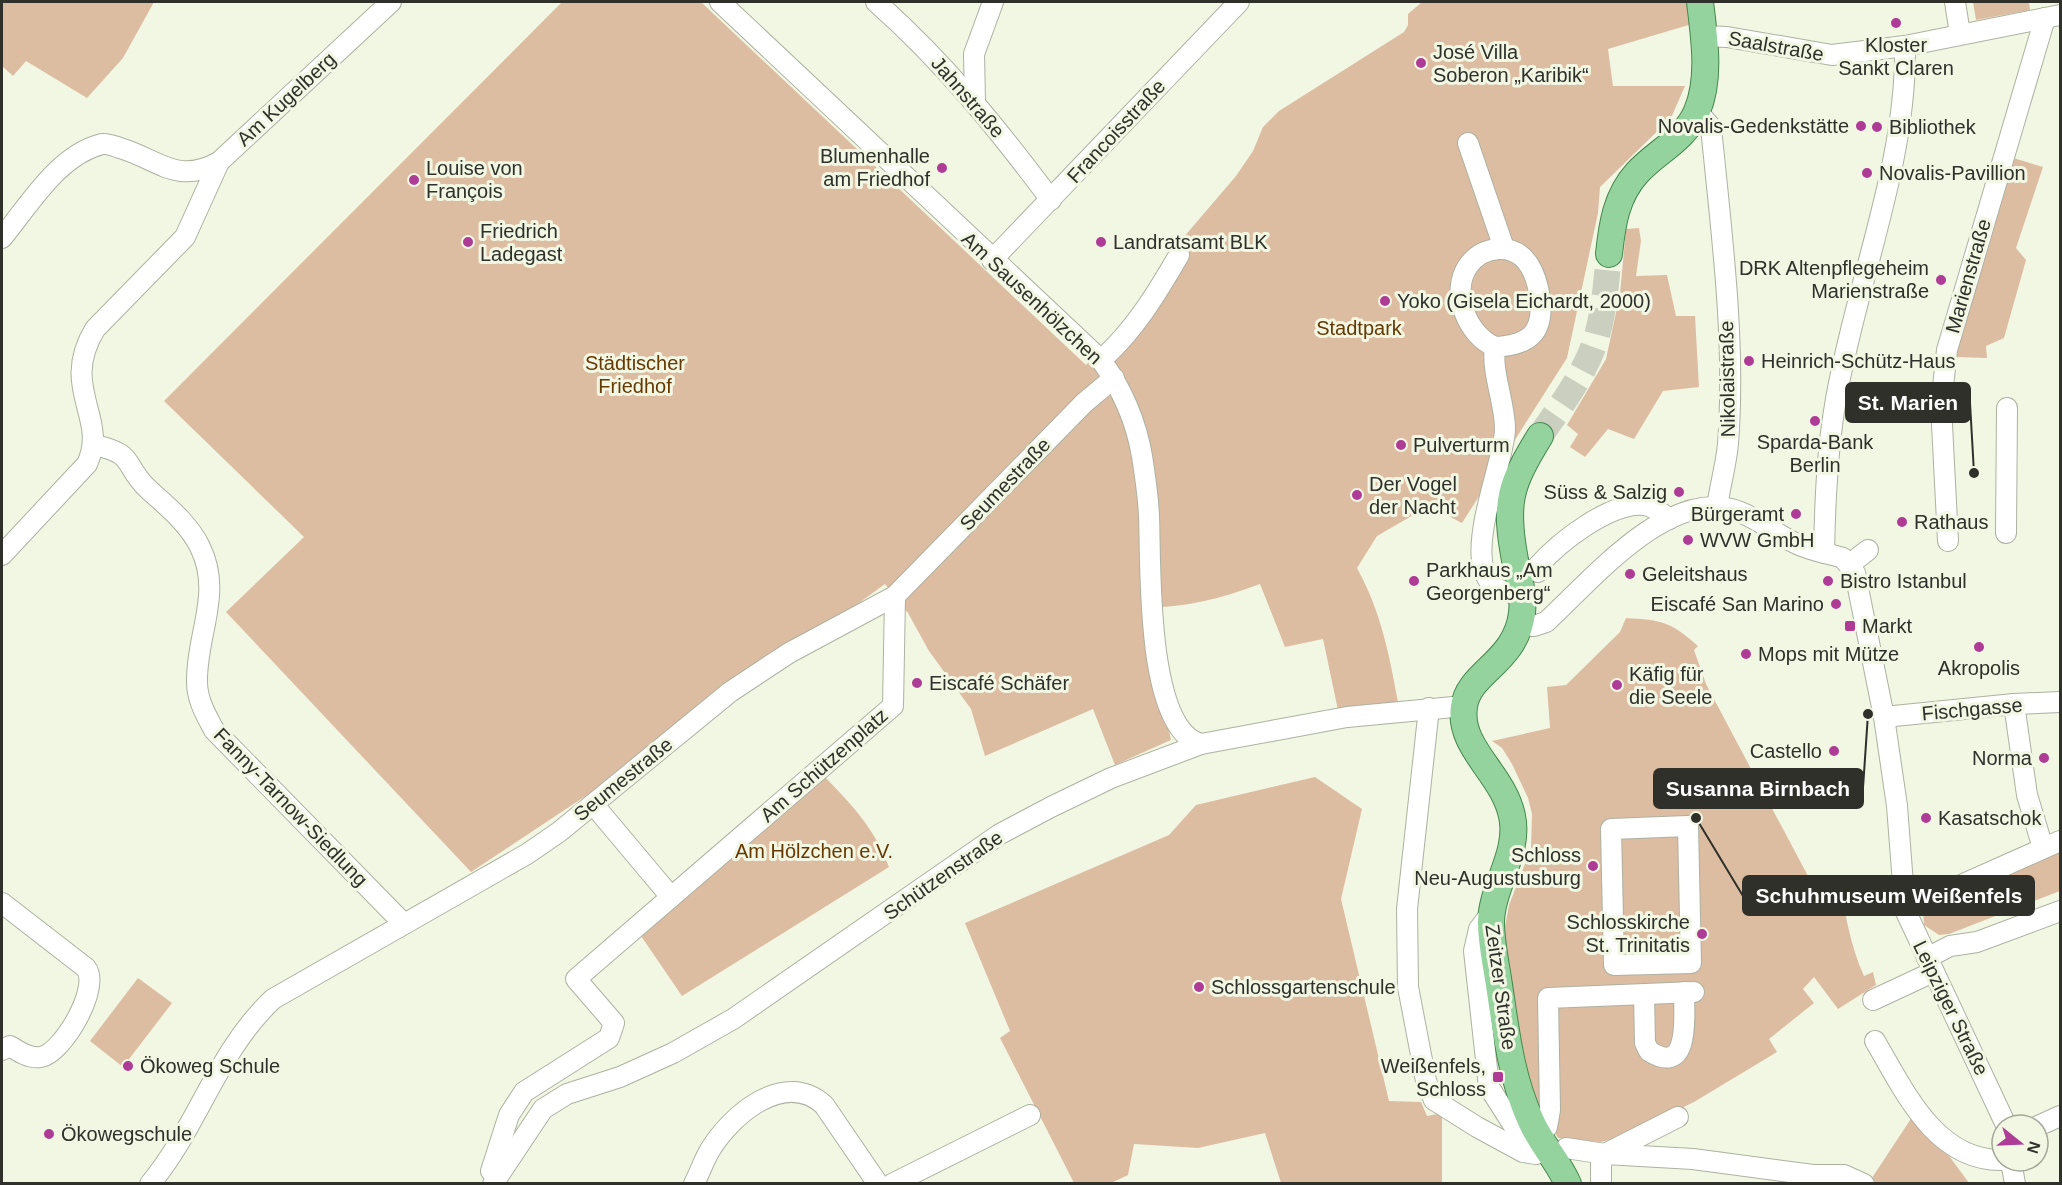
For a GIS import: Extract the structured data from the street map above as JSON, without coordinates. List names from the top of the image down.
{
  "streets": {
    "main road": ["Zeitzer Straße"],
    "street": [
      "Saalstraße",
      "Jahnstraße",
      "Am Kugelberg",
      "Francoisstraße",
      "Marienstraße",
      "Am Sausenhölzchen",
      "Nikolaistraße",
      "Seumestraße",
      "Fischgasse",
      "Am Schützenplatz",
      "Fanny-Tarnow-Siedlung",
      "Schützenstraße",
      "Leipziger Straße"
    ]
  },
  "crossings": [
    ["Saalstraße", "Marienstraße"],
    ["Jahnstraße", "Francoisstraße"],
    ["Am Kugelberg", "Fanny-Tarnow-Siedlung"],
    ["Francoisstraße", "Am Sausenhölzchen"],
    ["Am Sausenhölzchen", "Seumestraße"],
    ["Am Sausenhölzchen", "Schützenstraße"],
    ["Seumestraße", "Am Schützenplatz"],
    ["Seumestraße", "Fanny-Tarnow-Siedlung"],
    ["Fischgasse", "Leipziger Straße"],
    ["Schützenstraße", "Zeitzer Straße"]
  ],
  "parks": ["Stadtpark", "Städtischer Friedhof", "Am Hölzchen e.V."],
  "places": {
    "other": [
      "Kloster Sankt Claren",
      "José Villa Soberon „Karibik“",
      "Novalis-Gedenkstätte",
      "Bibliothek",
      "Blumenhalle am Friedhof",
      "Novalis-Pavillion",
      "Louise von François",
      "Friedrich Ladegast",
      "Landratsamt BLK",
      "DRK Altenpflegeheim Marienstraße",
      "Yoko (Gisela Eichardt, 2000)",
      "Heinrich-Schütz-Haus",
      "Sparda-Bank Berlin",
      "Pulverturm",
      "St. Marien",
      "Süss & Salzig",
      "Der Vogel der Nacht",
      "Bürgeramt",
      "Rathaus",
      "WVW GmbH",
      "Geleitshaus",
      "Parkhaus „Am Georgenberg“",
      "Bistro Istanbul",
      "Eiscafé San Marino",
      "Akropolis",
      "Mops mit Mütze",
      "Eiscafé Schäfer",
      "Käfig für die Seele",
      "Susanna Birnbach",
      "Castello",
      "Norma",
      "Schuhmuseum Weißenfels",
      "Kasatschok",
      "Schloss Neu-Augustusburg",
      "Schlosskirche St. Trinitatis",
      "Schlossgartenschule",
      "Ökoweg Schule",
      "Ökowegschule"
    ],
    "transit": ["Markt", "Weißenfels, Schloss"]
  },
  "north": "right"
}
